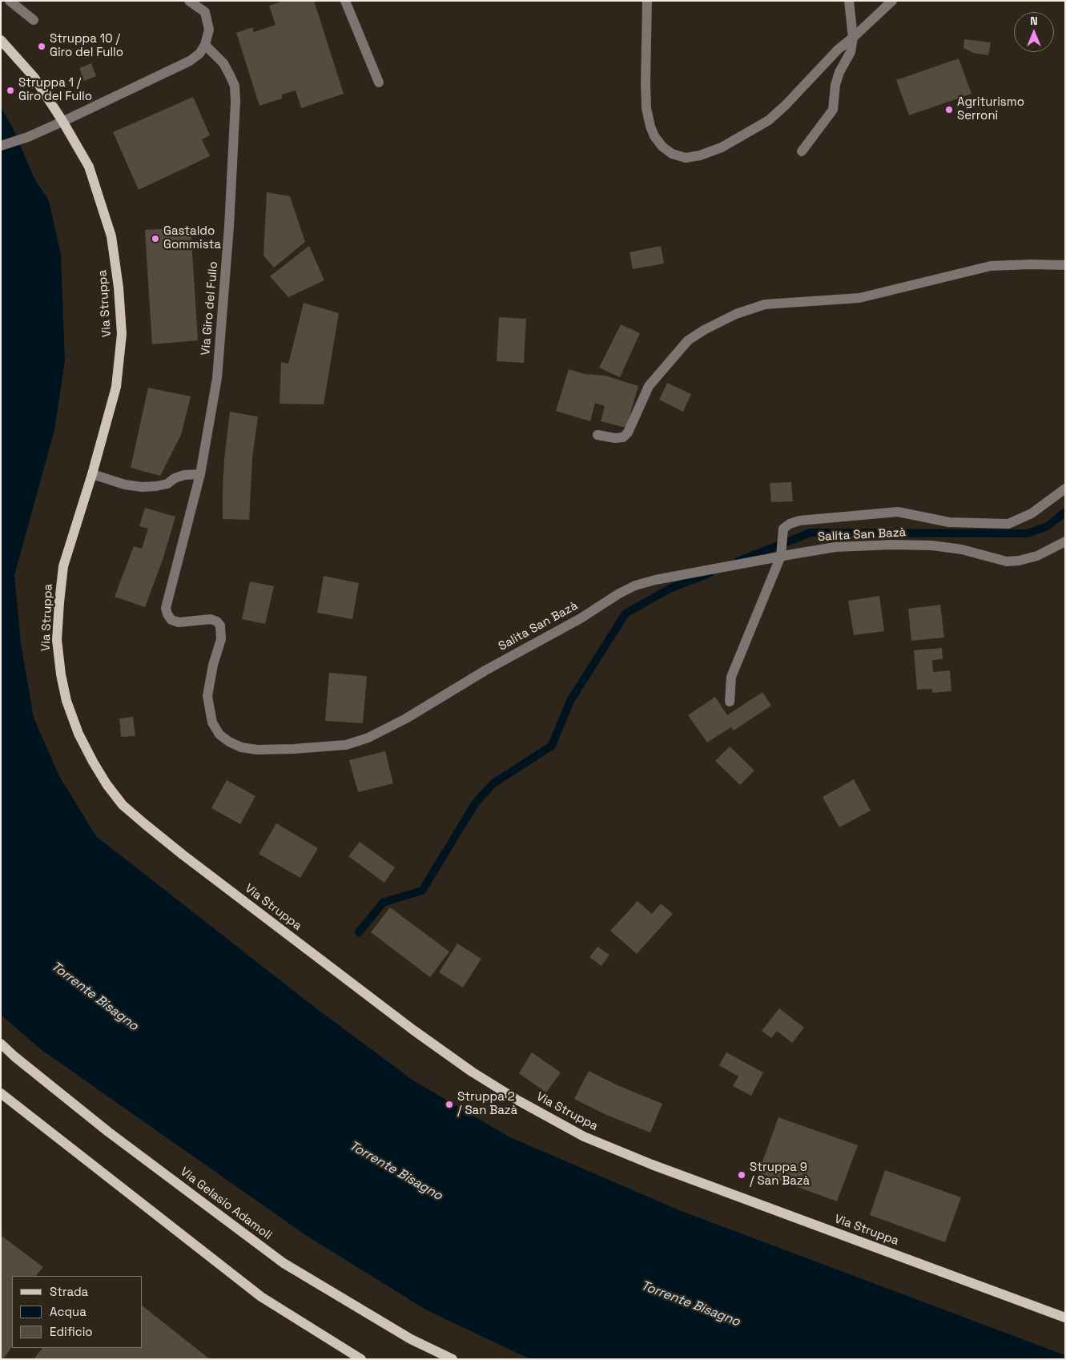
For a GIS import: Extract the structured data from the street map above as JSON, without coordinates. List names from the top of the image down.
{
  "streets": {
    "main road": ["Via Struppa", "Via Gelasio Adamoli"],
    "street": ["Via Giro del Fullo", "Salita San Bazà"]
  },
  "crossings": [
    ["Via Giro del Fullo", "Salita San Bazà"]
  ],
  "water": ["Torrente Bisagno"],
  "places": [
    "Struppa 10 / Giro del Fullo",
    "Struppa 1 / Giro del Fullo",
    "Agriturismo Serroni",
    "Gastaldo Gommista",
    "Struppa 2 / San Bazà",
    "Struppa 9 / San Bazà"
  ],
  "legend": ["Strada", "Acqua", "Edificio"],
  "north": "top"
}
